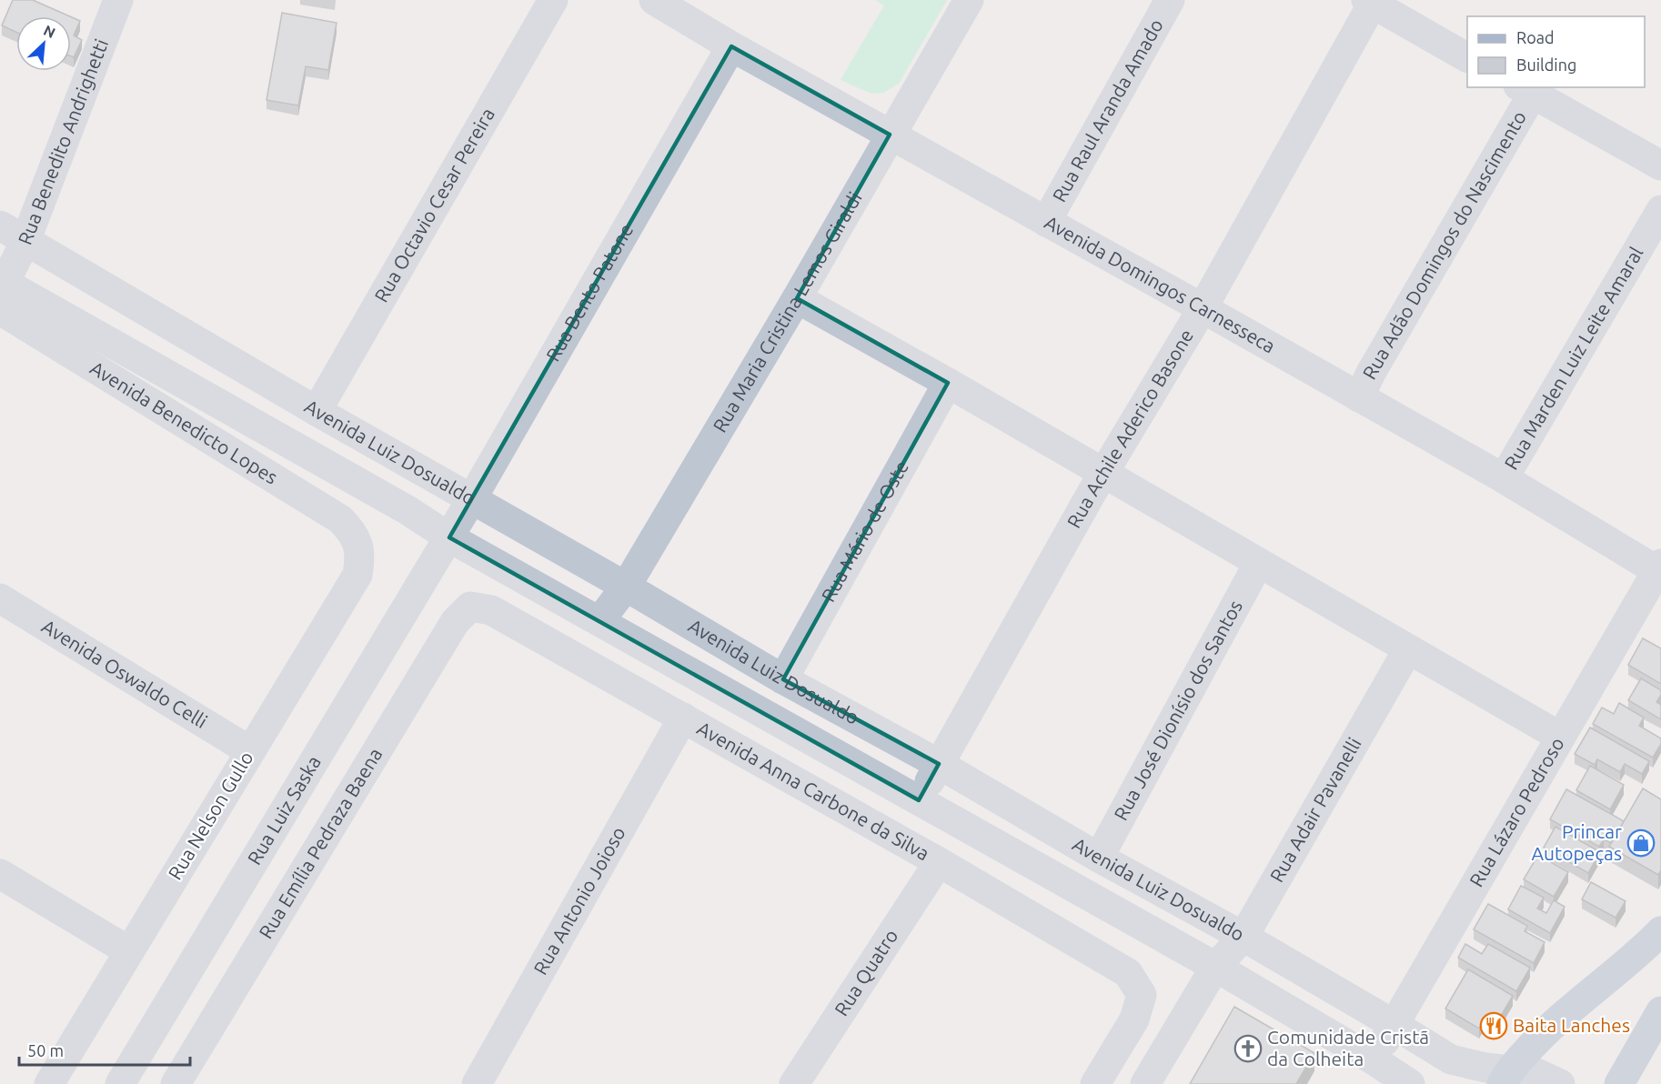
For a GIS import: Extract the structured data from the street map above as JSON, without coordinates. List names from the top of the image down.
{
  "streets": {
    "street": [
      "Rua Raul Aranda Amado",
      "Rua Benedito Andrighetti",
      "Rua Octavio Cesar Pereira",
      "Rua Adão Domingos do Nascimento",
      "Avenida Domingos Carnesseca",
      "Rua Bento Patone",
      "Rua Maria Cristina Lemos Giraldi",
      "Rua Marden Luiz Leite Amaral",
      "Avenida Benedicto Lopes",
      "Rua Achile Aderico Basone",
      "Avenida Luiz Dosualdo",
      "Rua Mário de Oste",
      "Avenida Oswaldo Celli",
      "Rua José Dionísio dos Santos",
      "Avenida Anna Carbone da Silva",
      "Rua Luiz Saska",
      "Rua Adair Pavanelli",
      "Rua Lázaro Pedroso",
      "Rua Nelson Gullo",
      "Rua Emília Pedraza Baena",
      "Rua Antonio Joioso",
      "Rua Quatro"
    ]
  },
  "crossings": [
    ["Rua Raul Aranda Amado", "Avenida Domingos Carnesseca"],
    ["Rua Benedito Andrighetti", "Avenida Benedicto Lopes"],
    ["Rua Benedito Andrighetti", "Avenida Luiz Dosualdo"],
    ["Rua Octavio Cesar Pereira", "Avenida Luiz Dosualdo"],
    ["Rua Adão Domingos do Nascimento", "Avenida Domingos Carnesseca"],
    ["Avenida Domingos Carnesseca", "Rua Bento Patone"],
    ["Avenida Domingos Carnesseca", "Rua Maria Cristina Lemos Giraldi"],
    ["Avenida Domingos Carnesseca", "Rua Marden Luiz Leite Amaral"],
    ["Avenida Domingos Carnesseca", "Rua Achile Aderico Basone"],
    ["Avenida Domingos Carnesseca", "Rua Lázaro Pedroso"],
    ["Rua Bento Patone", "Avenida Luiz Dosualdo"],
    ["Rua Bento Patone", "Rua Luiz Saska"],
    ["Rua Maria Cristina Lemos Giraldi", "Avenida Luiz Dosualdo"],
    ["Avenida Benedicto Lopes", "Avenida Luiz Dosualdo"],
    ["Avenida Benedicto Lopes", "Rua Nelson Gullo"],
    ["Rua Achile Aderico Basone", "Avenida Luiz Dosualdo"],
    ["Avenida Luiz Dosualdo", "Rua Mário de Oste"],
    ["Avenida Luiz Dosualdo", "Rua José Dionísio dos Santos"],
    ["Avenida Luiz Dosualdo", "Rua Luiz Saska"],
    ["Avenida Luiz Dosualdo", "Rua Adair Pavanelli"],
    ["Avenida Luiz Dosualdo", "Rua Lázaro Pedroso"],
    ["Avenida Oswaldo Celli", "Rua Nelson Gullo"],
    ["Avenida Anna Carbone da Silva", "Rua Emília Pedraza Baena"],
    ["Avenida Anna Carbone da Silva", "Rua Antonio Joioso"],
    ["Avenida Anna Carbone da Silva", "Rua Quatro"]
  ],
  "places": {
    "shop": ["Princar Autopeças"],
    "restaurant": ["Baita Lanches"],
    "church": ["Comunidade Cristã da Colheita"]
  },
  "legend": ["Road", "Building"],
  "scale_bar": "50 m",
  "north": "top right"
}
